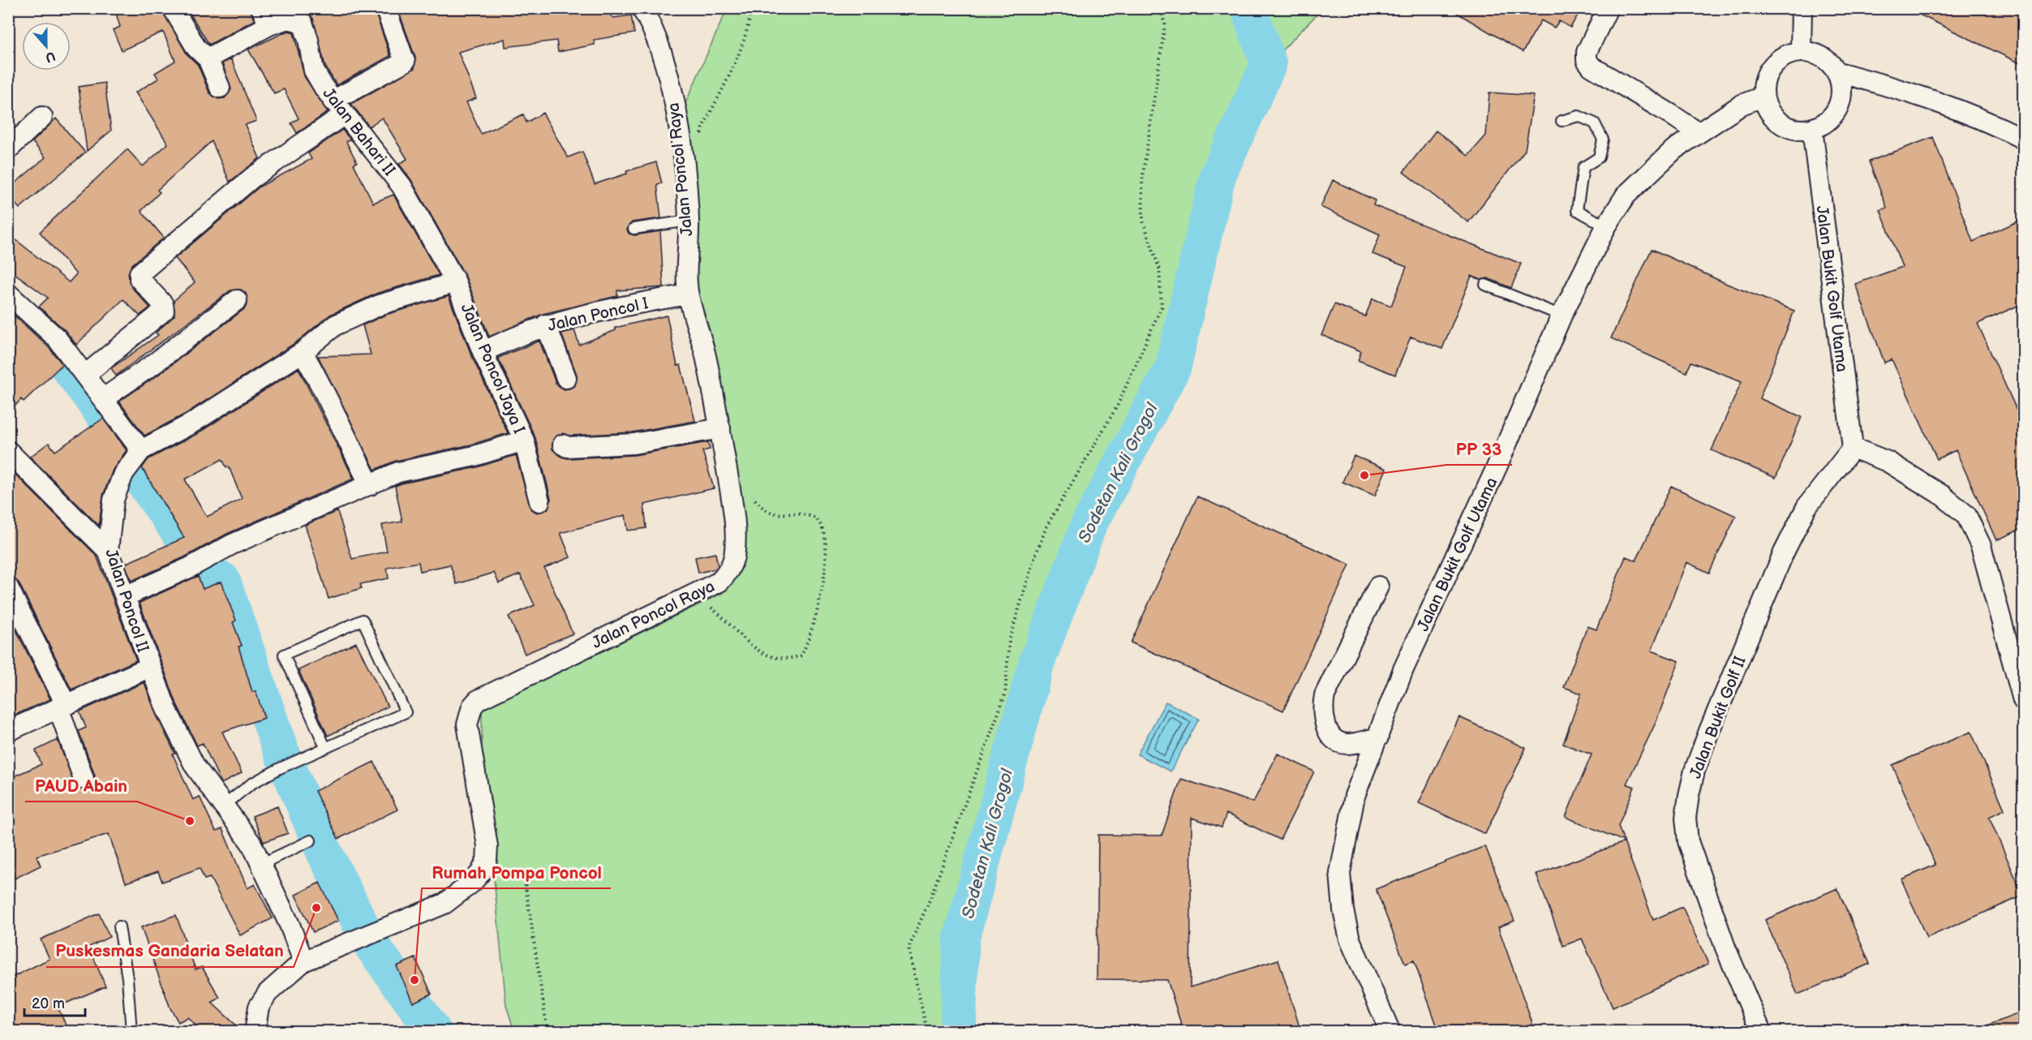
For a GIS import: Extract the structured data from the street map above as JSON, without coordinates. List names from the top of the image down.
{
  "streets": {
    "street": [
      "Jalan Bahari II",
      "Jalan Poncol Raya",
      "Jalan Bukit Golf Utama",
      "Jalan Poncol I",
      "Jalan Poncol Jaya I",
      "Jalan Poncol II",
      "Jalan Bukit Golf II"
    ]
  },
  "crossings": [
    ["Jalan Bahari II", "Jalan Poncol Jaya I"],
    ["Jalan Poncol Raya", "Jalan Poncol I"],
    ["Jalan Poncol Raya", "Jalan Poncol II"],
    ["Jalan Bukit Golf Utama", "Jalan Bukit Golf II"],
    ["Jalan Poncol I", "Jalan Poncol Jaya I"],
    ["Jalan Poncol Jaya I", "Jalan Poncol II"]
  ],
  "water": ["Sodetan Kali Grogol"],
  "places": [
    "PP 33",
    "PAUD Abain",
    "Puskesmas Gandaria Selatan",
    "Rumah Pompa Poncol"
  ],
  "scale_bar": "20 m",
  "north": "bottom"
}
